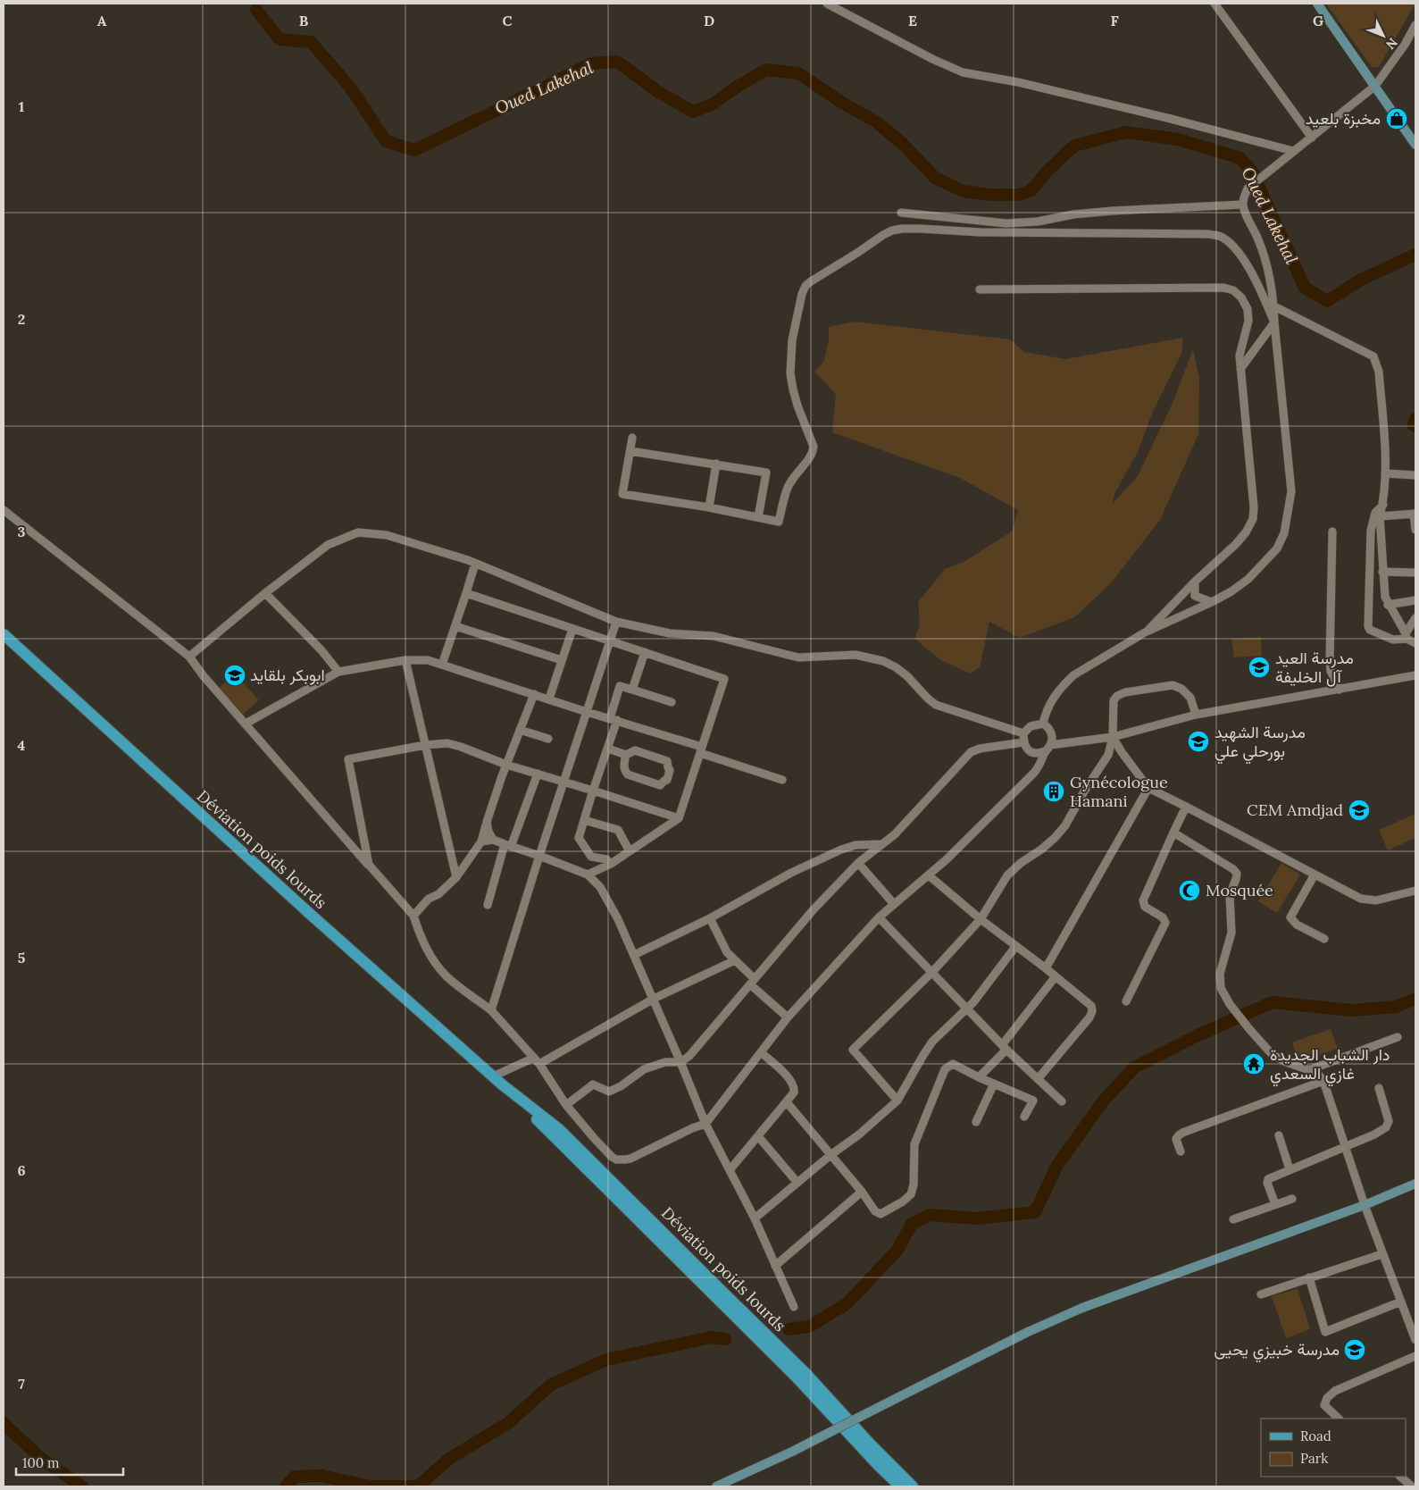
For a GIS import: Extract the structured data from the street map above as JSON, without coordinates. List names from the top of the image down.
{
  "streets": {
    "main road": ["Déviation poids lourds"]
  },
  "water": ["Oued Lakehal"],
  "places": {
    "shop": ["مخبزة بلعيد"],
    "school or university": [
      "مدرسة العيد آل الخليفة",
      "ابوبكر بلقايد",
      "مدرسة الشهيد بورحلي علي",
      "CEM Amdjad",
      "مدرسة خبيزي يحيى"
    ],
    "building": ["Gynécologue Hamani"],
    "mosque": ["Mosquée"],
    "temple": ["دار الشباب الجديدة غازي السعدي"]
  },
  "legend": ["Road", "Park"],
  "scale_bar": "100 m",
  "north": "bottom right",
  "grid": {
    "columns": [
      "A",
      "B",
      "C",
      "D",
      "E",
      "F",
      "G"
    ],
    "rows": [
      "1",
      "2",
      "3",
      "4",
      "5",
      "6",
      "7"
    ]
  }
}
